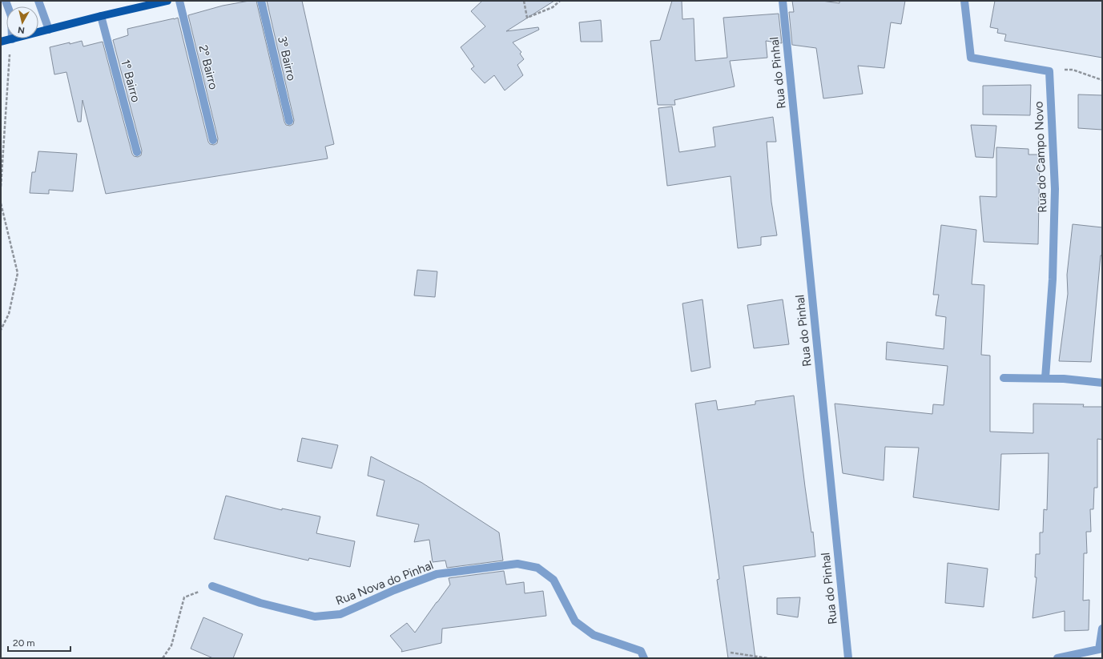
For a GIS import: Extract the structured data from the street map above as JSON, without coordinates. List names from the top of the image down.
{
  "streets": {
    "street": [
      "3º Bairro",
      "2º Bairro",
      "Rua do Pinhal",
      "1º Bairro",
      "Rua do Campo Novo",
      "Rua Nova do Pinhal"
    ]
  },
  "scale_bar": "20 m",
  "north": "bottom"
}
